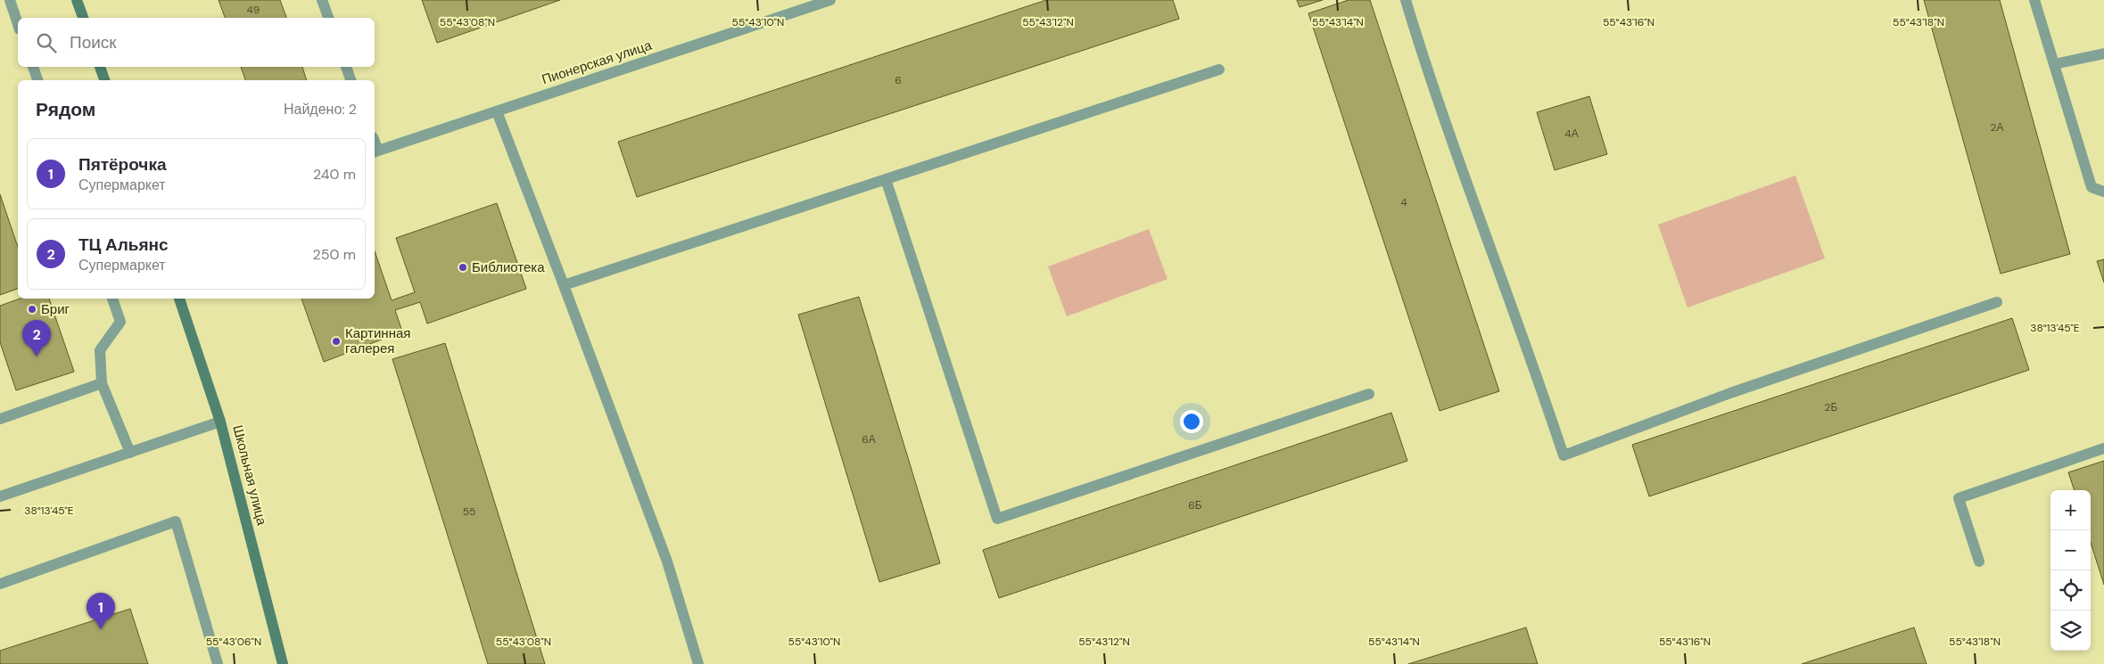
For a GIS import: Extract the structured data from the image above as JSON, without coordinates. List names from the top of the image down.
{
  "streets": {
    "main road": ["Школьная улица"],
    "street": ["Пионерская улица"]
  },
  "places": ["Библиотека", "Бриг", "Картинная галерея"],
  "house_numbers": [
    "49",
    "6",
    "2А",
    "4А",
    "4",
    "2Б",
    "6А",
    "6Б",
    "55"
  ],
  "page": {
    "search": "Поиск",
    "heading": ["Рядом", "Найдено: 2"],
    "list": [
      {
        "mark": "1",
        "name": "Пятёрочка",
        "note": "Супермаркет",
        "value": "240 m"
      },
      {
        "mark": "2",
        "name": "ТЦ Альянс",
        "note": "Супермаркет",
        "value": "250 m"
      }
    ],
    "pins": ["2", "1"],
    "map_buttons": ["+", "−"]
  },
  "coordinates": [
    "55°43'16\"N",
    "55°43'18\"N",
    "55°43'08\"N",
    "55°43'10\"N",
    "55°43'12\"N",
    "55°43'14\"N",
    "38°13'45\"E",
    "55°43'06\"N"
  ]
}
